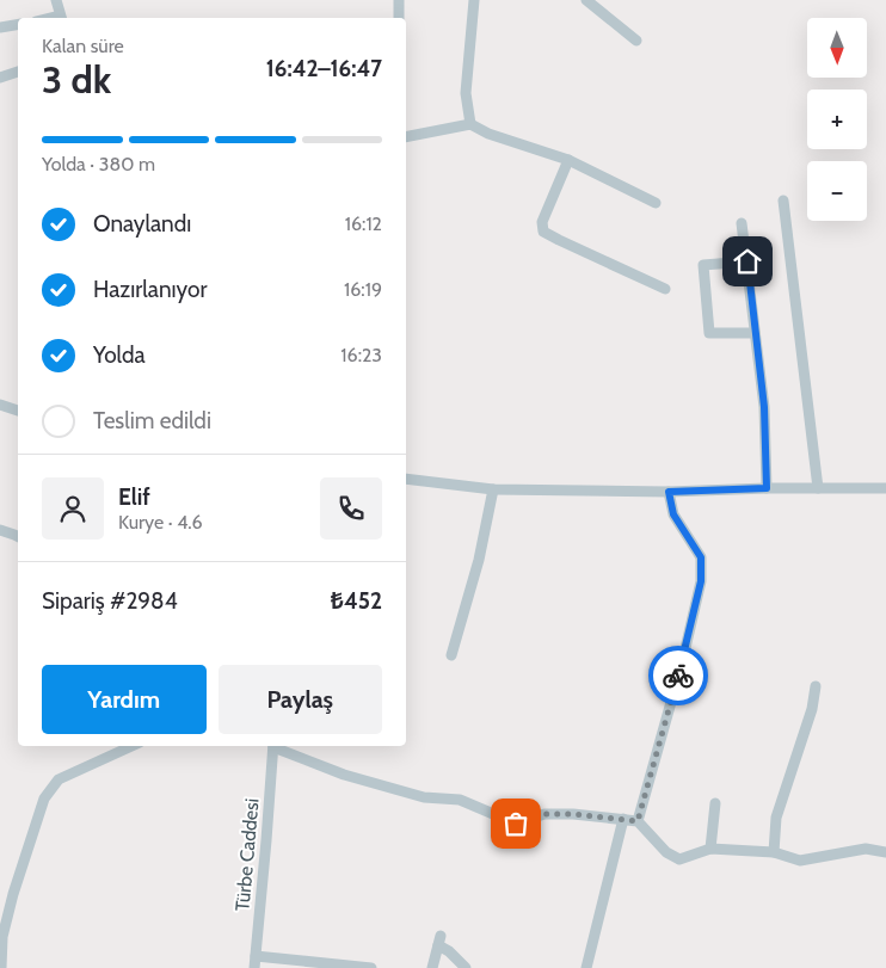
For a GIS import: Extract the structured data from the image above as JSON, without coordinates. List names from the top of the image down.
{
  "streets": {
    "street": ["Türbe Caddesi"]
  },
  "north": "bottom",
  "page": {
    "map_buttons": ["+", "−"],
    "heading": ["3 dk", "Kalan süre", "16:42–16:47"],
    "panel": [
      "Elif",
      "Kurye · 4.6",
      "Sipariş #2984",
      "₺452"
    ],
    "bar": "Yolda · 380 m",
    "list": [
      ["Onaylandı", "16:12"],
      ["Hazırlanıyor", "16:19"],
      ["Yolda", "16:23"],
      "Teslim edildi"
    ],
    "buttons": ["Yardım", "Paylaş"]
  }
}
